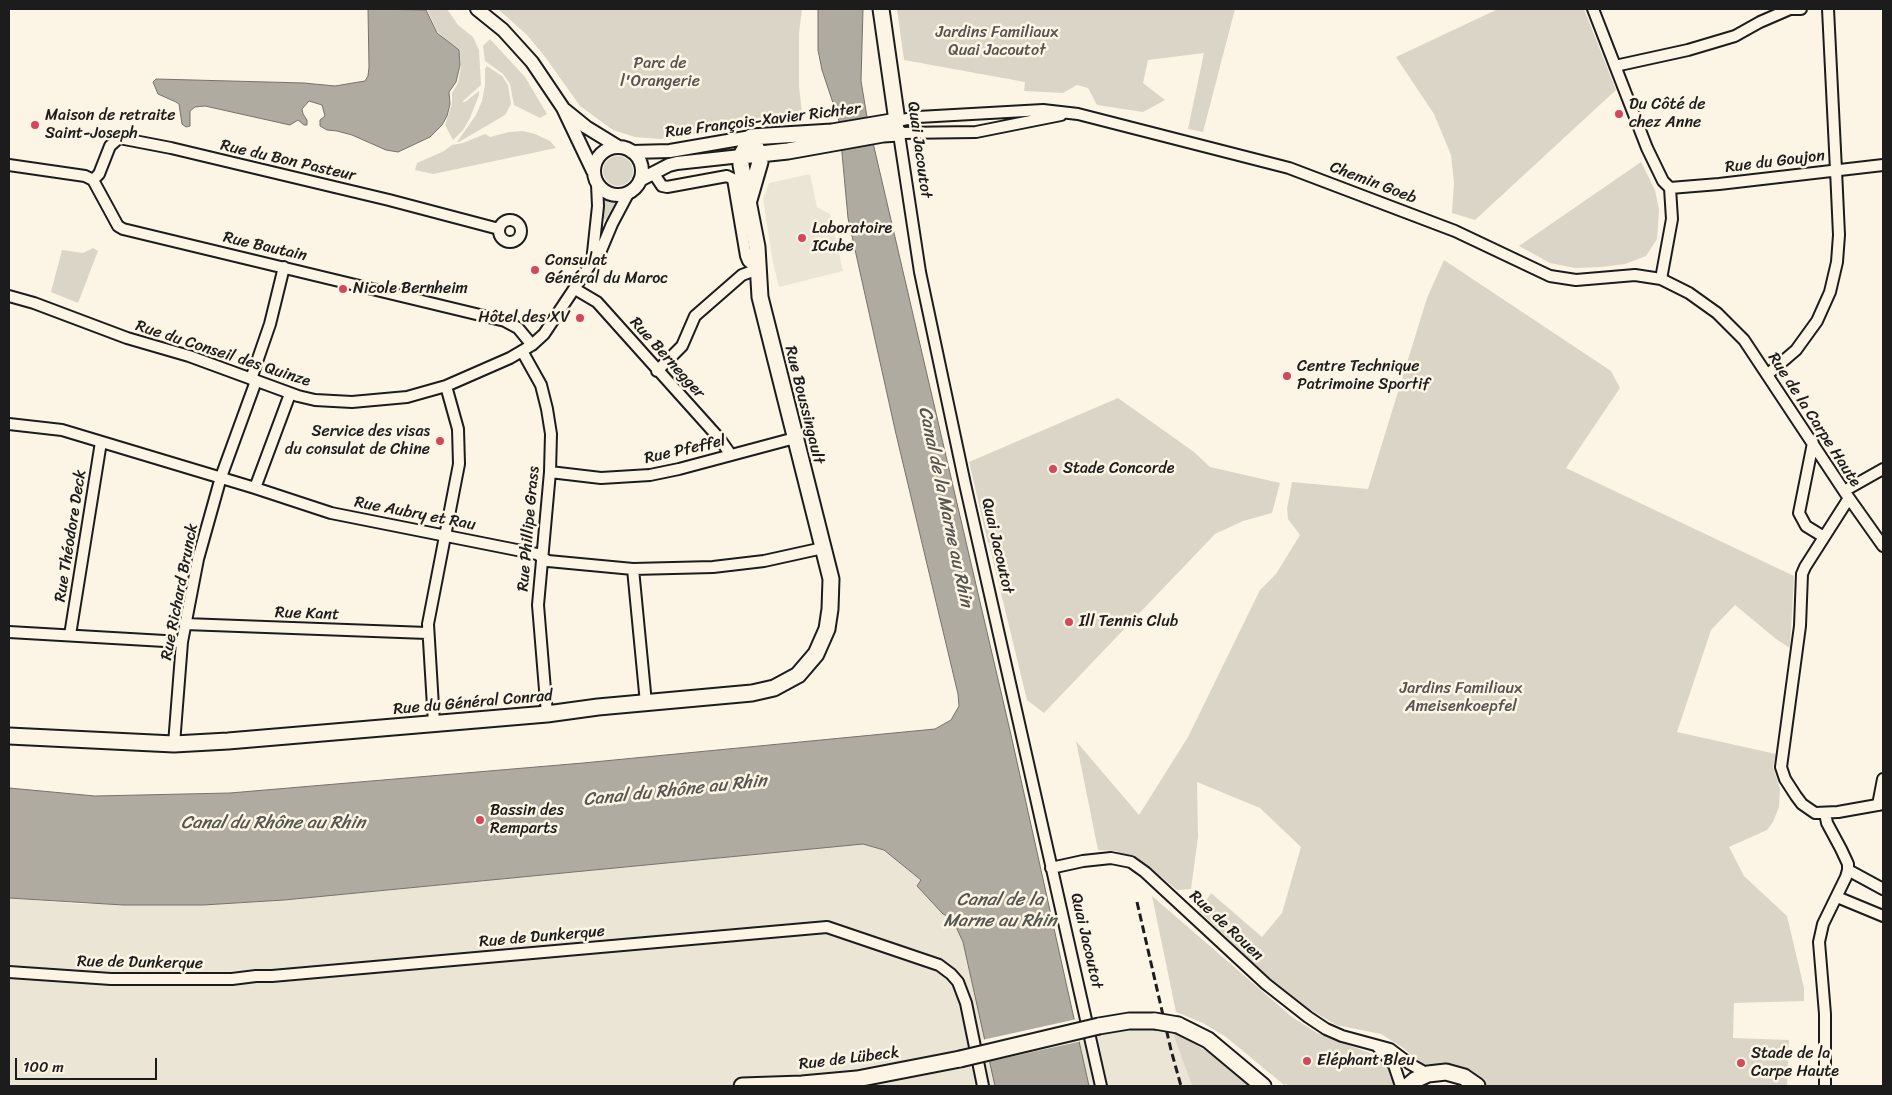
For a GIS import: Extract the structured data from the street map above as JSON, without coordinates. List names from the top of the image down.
{
  "streets": {
    "main road": [
      "Rue François-Xavier Richter",
      "Quai Jacoutot",
      "Rue Boussingault",
      "Rue du Général Conrad",
      "Rue de Lübeck"
    ],
    "street": [
      "Rue du Bon Pasteur",
      "Rue du Goujon",
      "Chemin Goeb",
      "Rue Bautain",
      "Rue du Conseil des Quinze",
      "Rue Bernegger",
      "Rue de la Carpe Haute",
      "Rue Pfeffel",
      "Rue Aubry et Rau",
      "Rue Phillipe Grass",
      "Rue Théodore Deck",
      "Rue Richard Brunck",
      "Rue Kant",
      "Rue de Rouen",
      "Rue de Dunkerque"
    ]
  },
  "crossings": [
    ["Rue François-Xavier Richter", "Quai Jacoutot"],
    ["Rue François-Xavier Richter", "Chemin Goeb"],
    ["Rue François-Xavier Richter", "Rue du Conseil des Quinze"],
    ["Rue François-Xavier Richter", "Rue Boussingault"],
    ["Quai Jacoutot", "Chemin Goeb"],
    ["Quai Jacoutot", "Rue de Rouen"],
    ["Rue du Bon Pasteur", "Rue Bautain"],
    ["Chemin Goeb", "Rue de la Carpe Haute"],
    ["Rue Bautain", "Rue du Conseil des Quinze"],
    ["Rue Bautain", "Rue Richard Brunck"],
    ["Rue du Conseil des Quinze", "Rue Bernegger"],
    ["Rue du Conseil des Quinze", "Rue Phillipe Grass"],
    ["Rue du Conseil des Quinze", "Rue Richard Brunck"],
    ["Rue Bernegger", "Rue Pfeffel"],
    ["Rue Boussingault", "Rue Pfeffel"],
    ["Rue Boussingault", "Rue Aubry et Rau"],
    ["Rue Boussingault", "Rue du Général Conrad"],
    ["Rue Pfeffel", "Rue Phillipe Grass"],
    ["Rue Aubry et Rau", "Rue Phillipe Grass"],
    ["Rue Aubry et Rau", "Rue Théodore Deck"],
    ["Rue Aubry et Rau", "Rue Richard Brunck"],
    ["Rue Aubry et Rau", "Rue du Général Conrad"],
    ["Rue Phillipe Grass", "Rue du Général Conrad"],
    ["Rue Richard Brunck", "Rue Kant"],
    ["Rue Richard Brunck", "Rue du Général Conrad"]
  ],
  "water": ["Canal de la Marne au Rhin", "Canal du Rhône au Rhin"],
  "parks": ["Jardins Familiaux Quai Jacoutot", "Parc de l'Orangerie", "Jardins Familiaux Ameisenkoepfel"],
  "places": [
    "Du Côté de chez Anne",
    "Maison de retraite Saint-Joseph",
    "Laboratoire ICube",
    "Consulat Général du Maroc",
    "Nicole Bernheim",
    "Hôtel des XV",
    "Centre Technique Patrimoine Sportif",
    "Service des visas du consulat de Chine",
    "Stade Concorde",
    "Ill Tennis Club",
    "Bassin des Remparts",
    "Eléphant Bleu",
    "Stade de la Carpe Haute"
  ],
  "scale_bar": "100 m"
}
